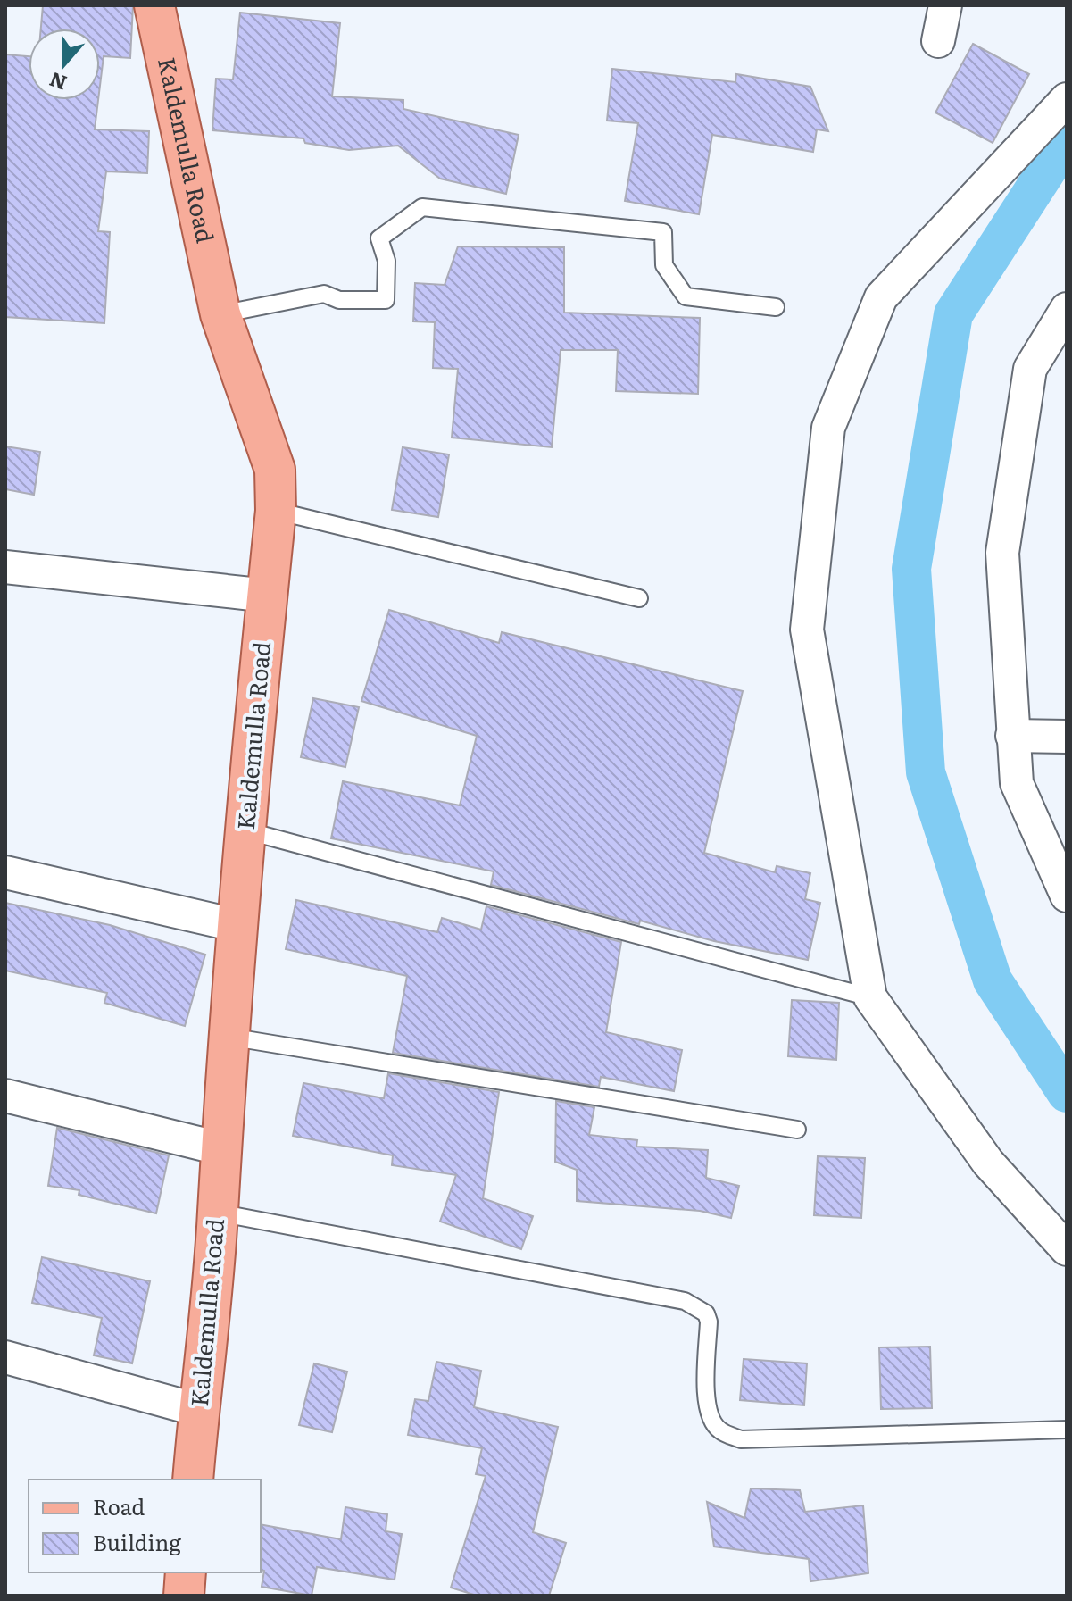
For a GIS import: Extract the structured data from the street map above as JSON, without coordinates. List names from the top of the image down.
{
  "streets": {
    "main road": ["Kaldemulla Road"]
  },
  "legend": ["Road", "Building"],
  "north": "bottom"
}
